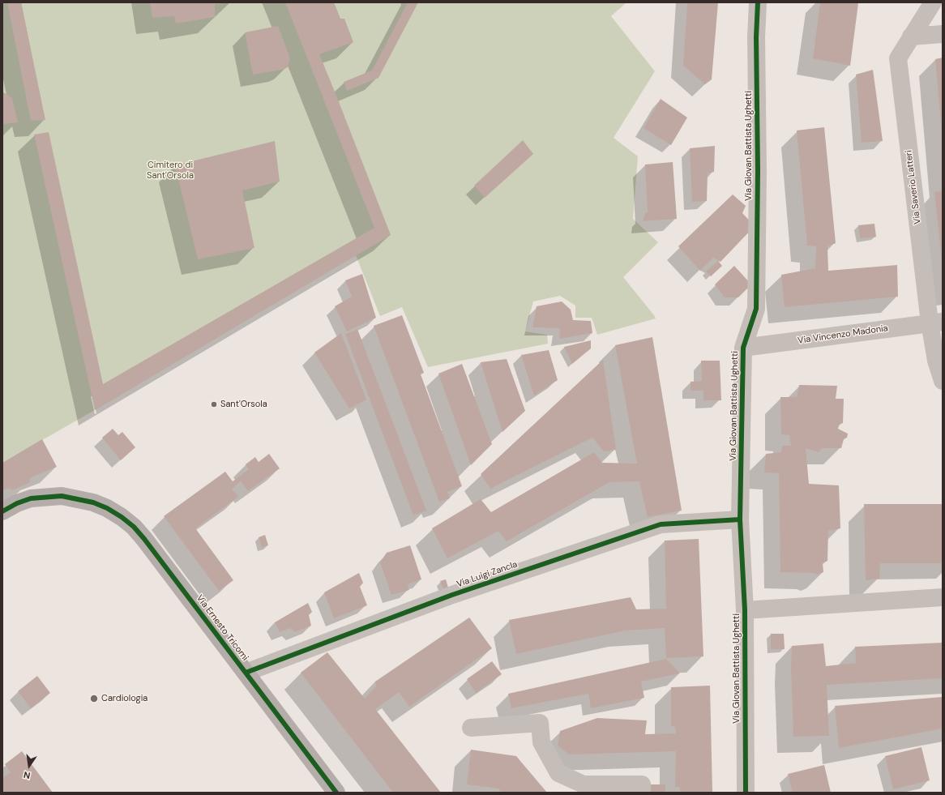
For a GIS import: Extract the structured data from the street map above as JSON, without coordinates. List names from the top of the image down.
{
  "streets": {
    "street": [
      "Via Giovan Battista Ughetti",
      "Via Saverio Latteri",
      "Via Vincenzo Madonia",
      "Via Luigi Zancla",
      "Via Ernesto Tricomi"
    ]
  },
  "crossings": [
    ["Via Giovan Battista Ughetti", "Via Vincenzo Madonia"],
    ["Via Giovan Battista Ughetti", "Via Luigi Zancla"],
    ["Via Saverio Latteri", "Via Vincenzo Madonia"],
    ["Via Luigi Zancla", "Via Ernesto Tricomi"]
  ],
  "parks": ["Cimitero di Sant'Orsola"],
  "places": ["Sant'Orsola", "Cardiologia"],
  "north": "bottom"
}
